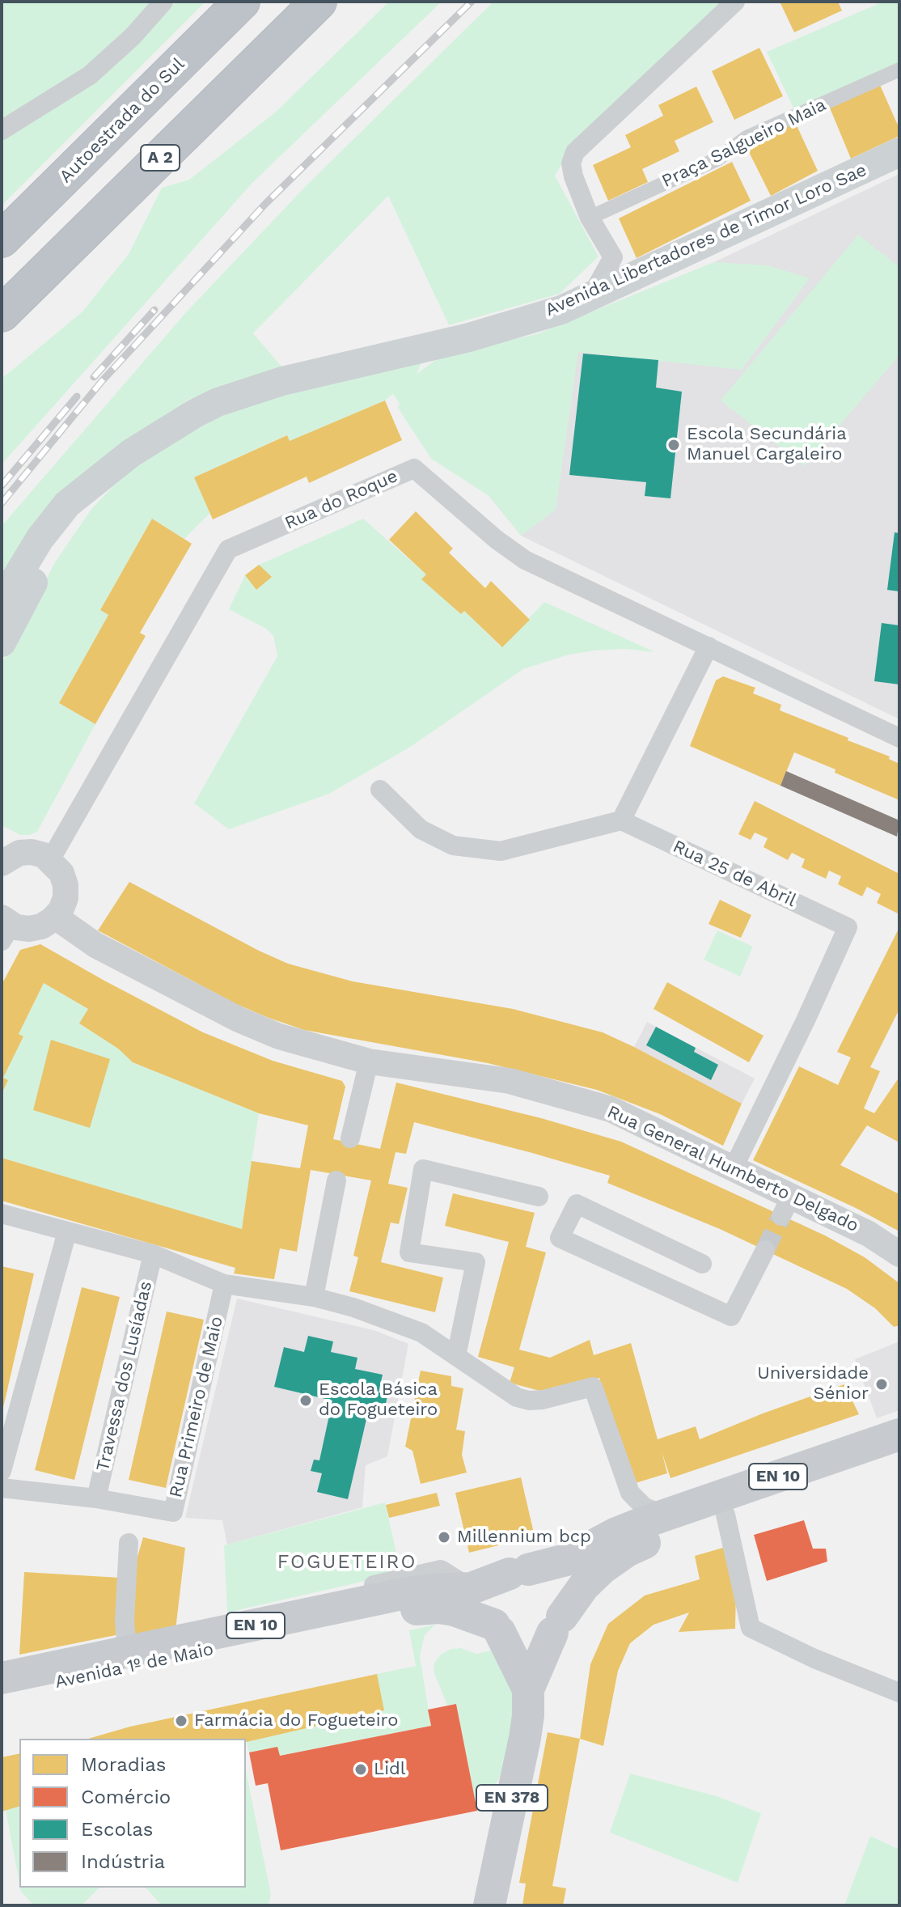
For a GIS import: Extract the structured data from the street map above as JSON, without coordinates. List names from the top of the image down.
{
  "streets": {
    "highway": ["Autoestrada do Sul", "A 2"],
    "main road": [
      "Avenida Libertadores de Timor Loro Sae",
      "EN 10",
      "Avenida 1º de Maio",
      "EN 378"
    ],
    "street": [
      "Praça Salgueiro Maia",
      "Rua do Roque",
      "Rua 25 de Abril",
      "Rua General Humberto Delgado",
      "Travessa dos Lusíadas",
      "Rua Primeiro de Maio"
    ]
  },
  "crossings": [
    ["Rua 25 de Abril", "Rua General Humberto Delgado"],
    ["Travessa dos Lusíadas", "Rua Primeiro de Maio"],
    ["EN 10", "Avenida 1º de Maio"],
    ["EN 10", "EN 378"],
    ["Avenida 1º de Maio", "EN 378"]
  ],
  "districts": ["FOGUETEIRO"],
  "places": [
    "Escola Secundária Manuel Cargaleiro",
    "Universidade Sénior",
    "Escola Básica do Fogueteiro",
    "Millennium bcp",
    "Farmácia do Fogueteiro",
    "Lidl"
  ],
  "legend": [
    "Moradias",
    "Comércio",
    "Escolas",
    "Indústria"
  ]
}
